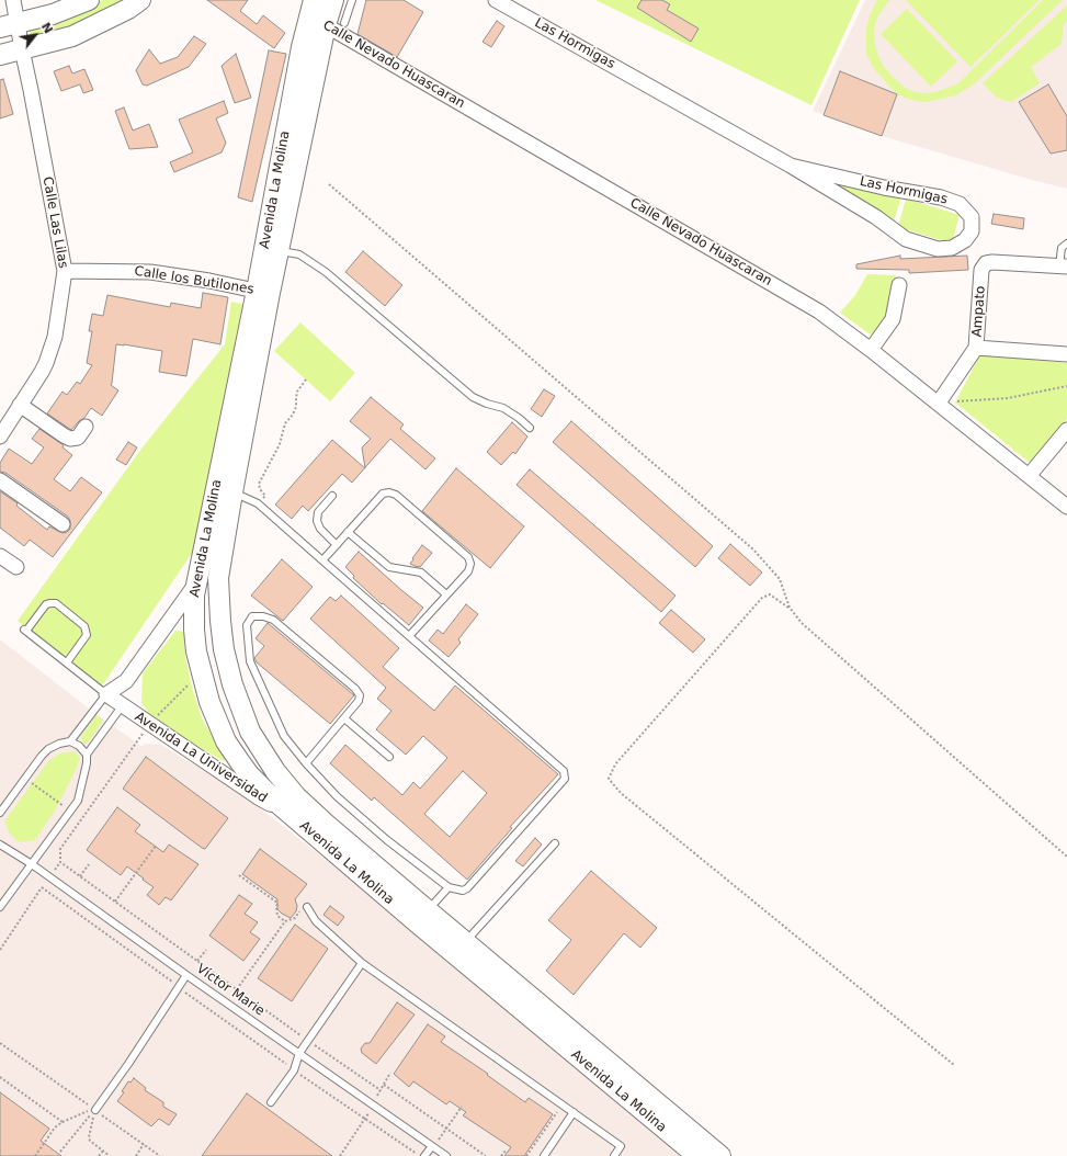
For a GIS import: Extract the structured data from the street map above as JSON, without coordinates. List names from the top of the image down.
{
  "streets": {
    "main road": ["Avenida La Molina"],
    "street": [
      "Las Hormigas",
      "Calle Nevado Huascaran",
      "Calle Las Lilas",
      "Calle los Butilones",
      "Ampato",
      "Avenida La Universidad"
    ],
    "lane": ["Víctor Marie"]
  },
  "crossings": [
    ["Calle Nevado Huascaran", "Avenida La Molina"],
    ["Calle Nevado Huascaran", "Ampato"],
    ["Avenida La Molina", "Calle los Butilones"],
    ["Avenida La Molina", "Avenida La Universidad"],
    ["Calle Las Lilas", "Calle los Butilones"]
  ],
  "north": "top right"
}
